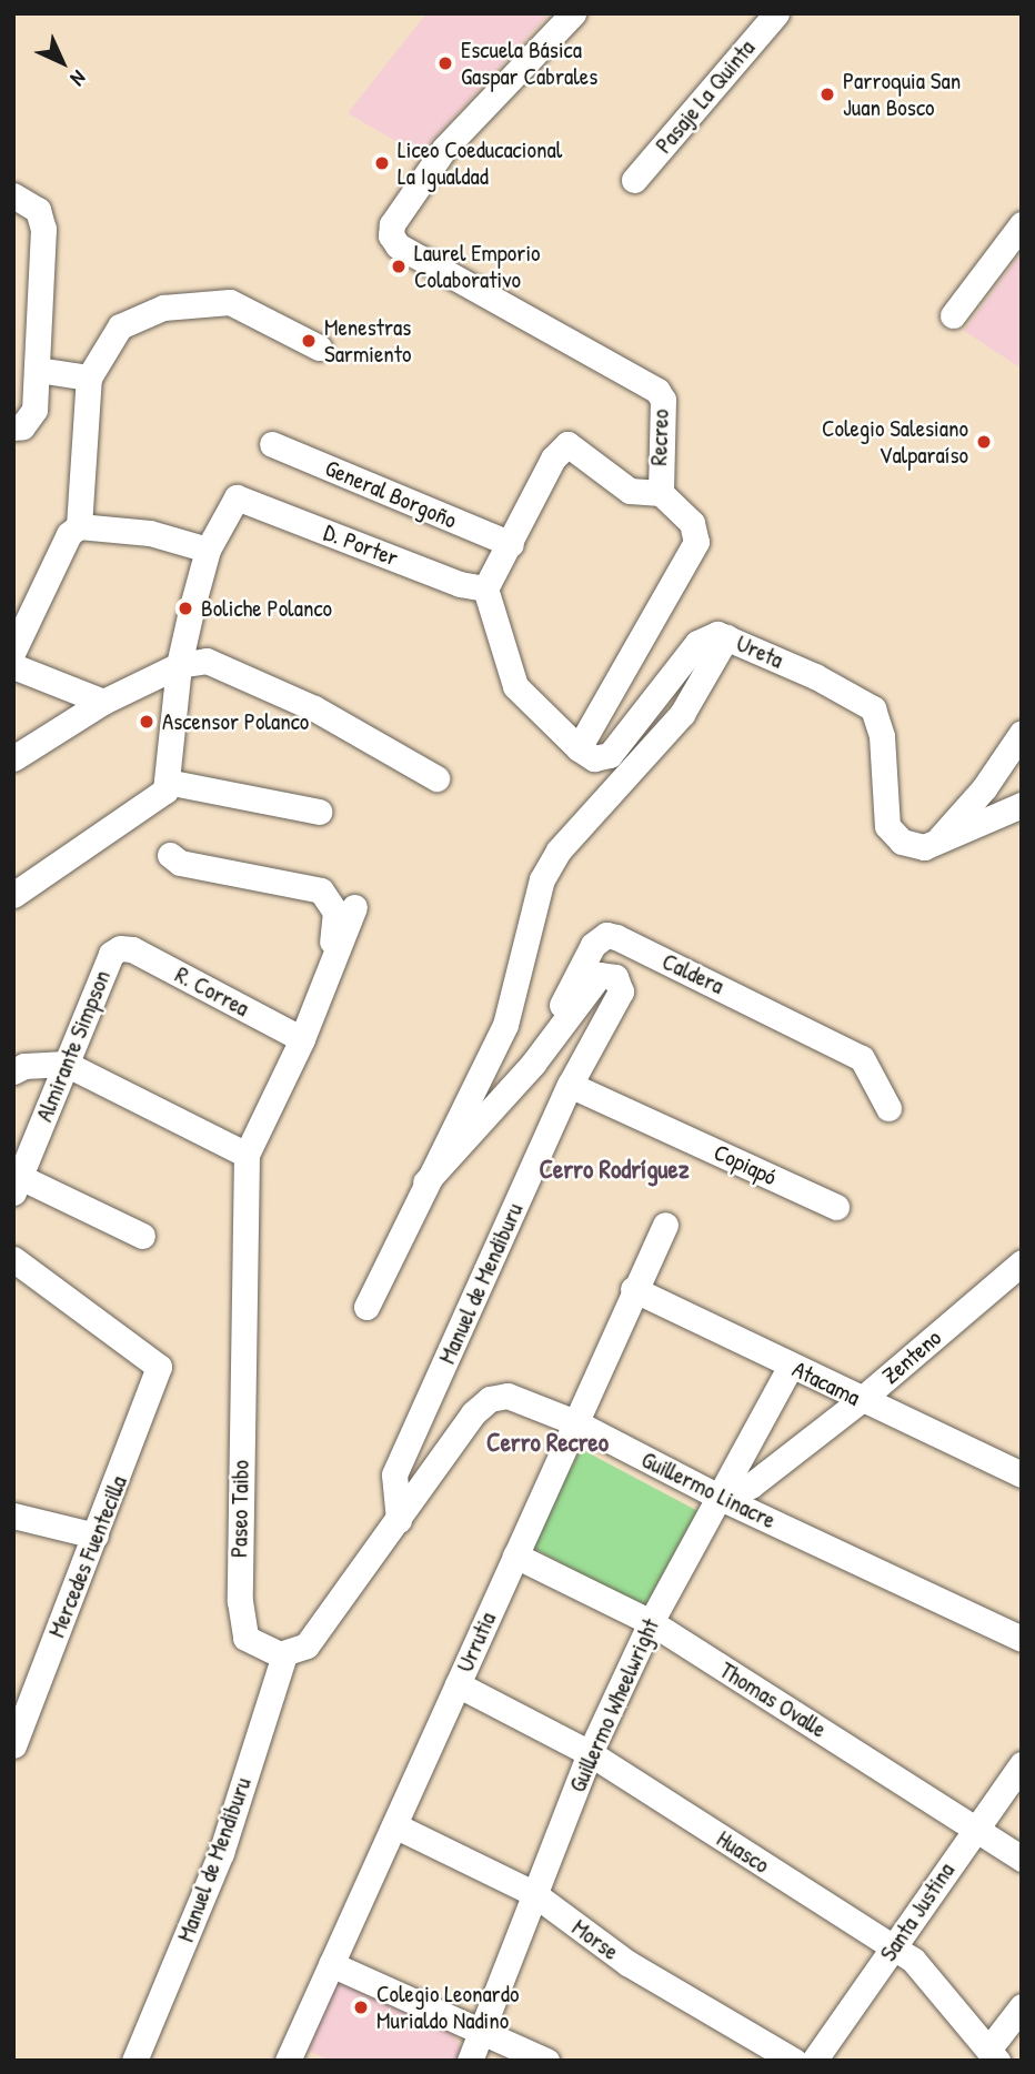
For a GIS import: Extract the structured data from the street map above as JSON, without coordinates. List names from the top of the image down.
{
  "streets": {
    "street": [
      "Pasaje La Quinta",
      "Recreo",
      "General Borgoño",
      "D. Porter",
      "Ureta",
      "Caldera",
      "R. Correa",
      "Almirante Simpson",
      "Copiapó",
      "Manuel de Mendiburu",
      "Zenteno",
      "Atacama",
      "Guillermo Linacre",
      "Paseo Taibo",
      "Mercedes Fuentecilla",
      "Urrutia",
      "Thomas Ovalle",
      "Guillermo Wheelwright",
      "Huasco",
      "Santa Justina",
      "Morse"
    ]
  },
  "crossings": [
    ["Recreo", "Ureta"],
    ["Ureta", "Manuel de Mendiburu"],
    ["Caldera", "Manuel de Mendiburu"],
    ["R. Correa", "Almirante Simpson"],
    ["Copiapó", "Manuel de Mendiburu"],
    ["Manuel de Mendiburu", "Guillermo Linacre"],
    ["Manuel de Mendiburu", "Paseo Taibo"],
    ["Zenteno", "Atacama"],
    ["Zenteno", "Guillermo Linacre"],
    ["Zenteno", "Guillermo Wheelwright"],
    ["Atacama", "Urrutia"],
    ["Atacama", "Guillermo Wheelwright"],
    ["Guillermo Linacre", "Urrutia"],
    ["Guillermo Linacre", "Guillermo Wheelwright"],
    ["Urrutia", "Thomas Ovalle"],
    ["Urrutia", "Huasco"],
    ["Urrutia", "Morse"],
    ["Thomas Ovalle", "Guillermo Wheelwright"],
    ["Thomas Ovalle", "Santa Justina"],
    ["Guillermo Wheelwright", "Huasco"],
    ["Guillermo Wheelwright", "Morse"],
    ["Huasco", "Santa Justina"]
  ],
  "districts": ["Cerro Rodríguez", "Cerro Recreo"],
  "places": [
    "Escuela Básica Gaspar Cabrales",
    "Parroquia San Juan Bosco",
    "Liceo Coeducacional La Igualdad",
    "Laurel Emporio Colaborativo",
    "Menestras Sarmiento",
    "Colegio Salesiano Valparaíso",
    "Boliche Polanco",
    "Ascensor Polanco",
    "Colegio Leonardo Murialdo Nadino"
  ],
  "north": "bottom right"
}
